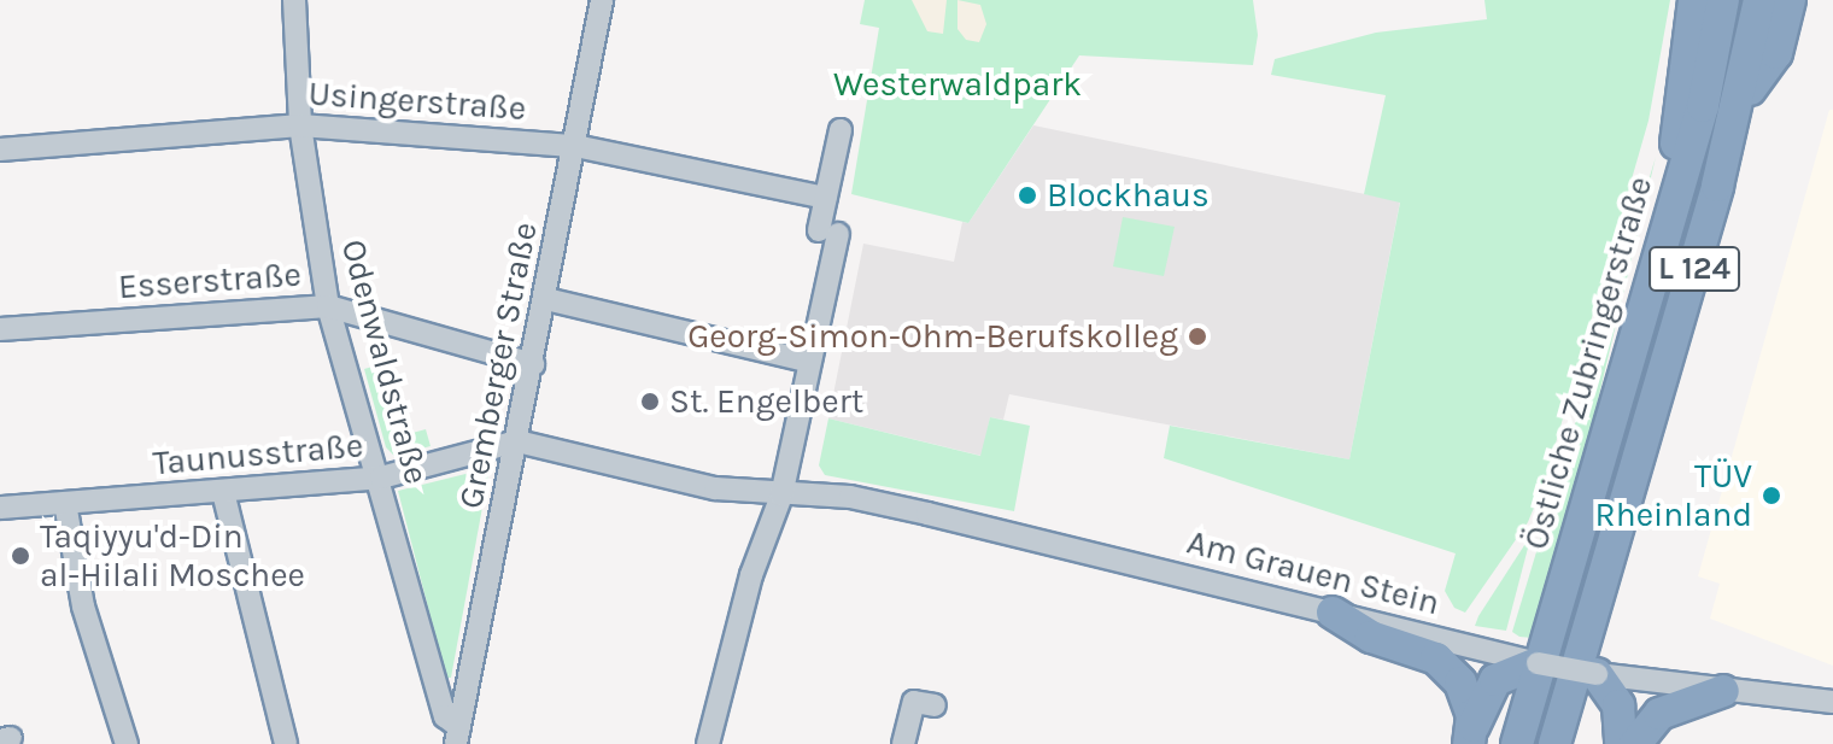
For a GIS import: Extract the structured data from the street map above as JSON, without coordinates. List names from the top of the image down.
{
  "streets": {
    "highway": ["L 124", "Östliche Zubringerstraße"],
    "street": [
      "Usingerstraße",
      "Esserstraße",
      "Odenwaldstraße",
      "Gremberger Straße",
      "Taunusstraße",
      "Am Grauen Stein"
    ]
  },
  "crossings": [
    ["Usingerstraße", "Odenwaldstraße"],
    ["Usingerstraße", "Gremberger Straße"],
    ["Esserstraße", "Odenwaldstraße"],
    ["Esserstraße", "Gremberger Straße"],
    ["Odenwaldstraße", "Gremberger Straße"],
    ["Odenwaldstraße", "Taunusstraße"],
    ["Gremberger Straße", "Taunusstraße"],
    ["Gremberger Straße", "Am Grauen Stein"],
    ["Taunusstraße", "Am Grauen Stein"]
  ],
  "parks": ["Westerwaldpark"],
  "places": [
    "Blockhaus",
    "Georg-Simon-Ohm-Berufskolleg",
    "St. Engelbert",
    "TÜV Rheinland",
    "Taqiyyu'd-Din al-Hilali Moschee"
  ]
}
